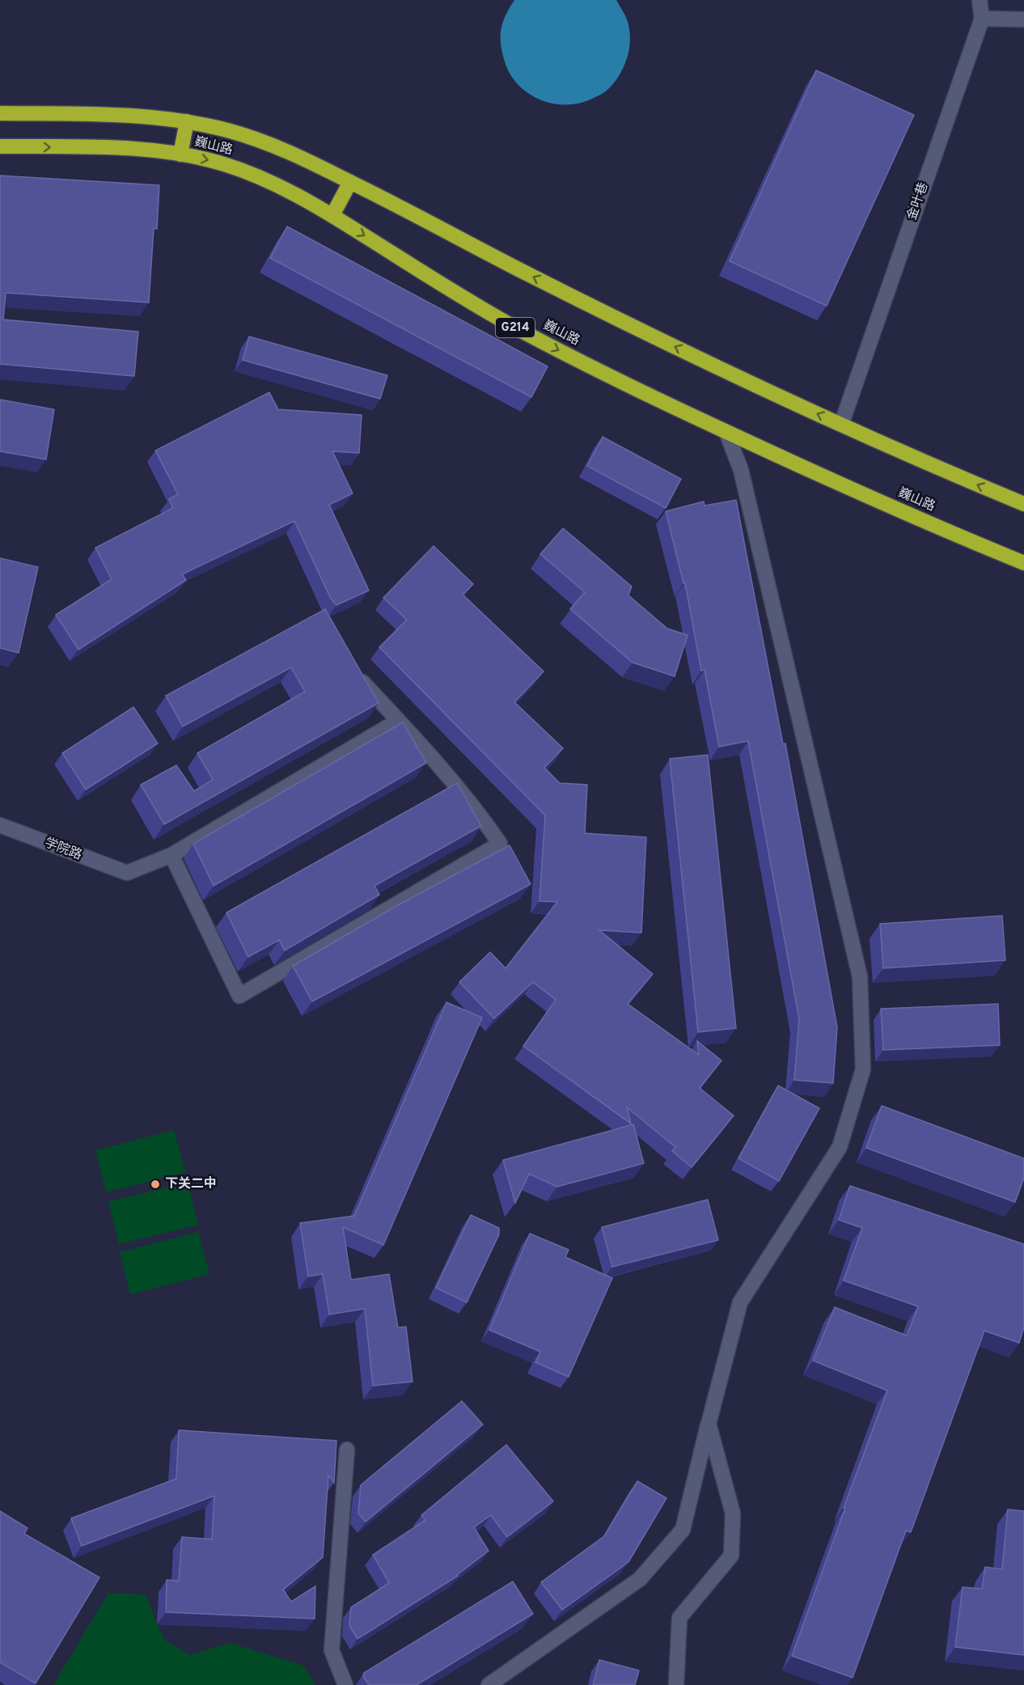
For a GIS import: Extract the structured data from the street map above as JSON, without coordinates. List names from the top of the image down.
{
  "streets": {
    "highway": ["巍山路", "G214"],
    "street": ["金叶巷", "学院路"]
  },
  "crossings": [
    ["巍山路", "金叶巷"]
  ],
  "places": ["下关二中"]
}
